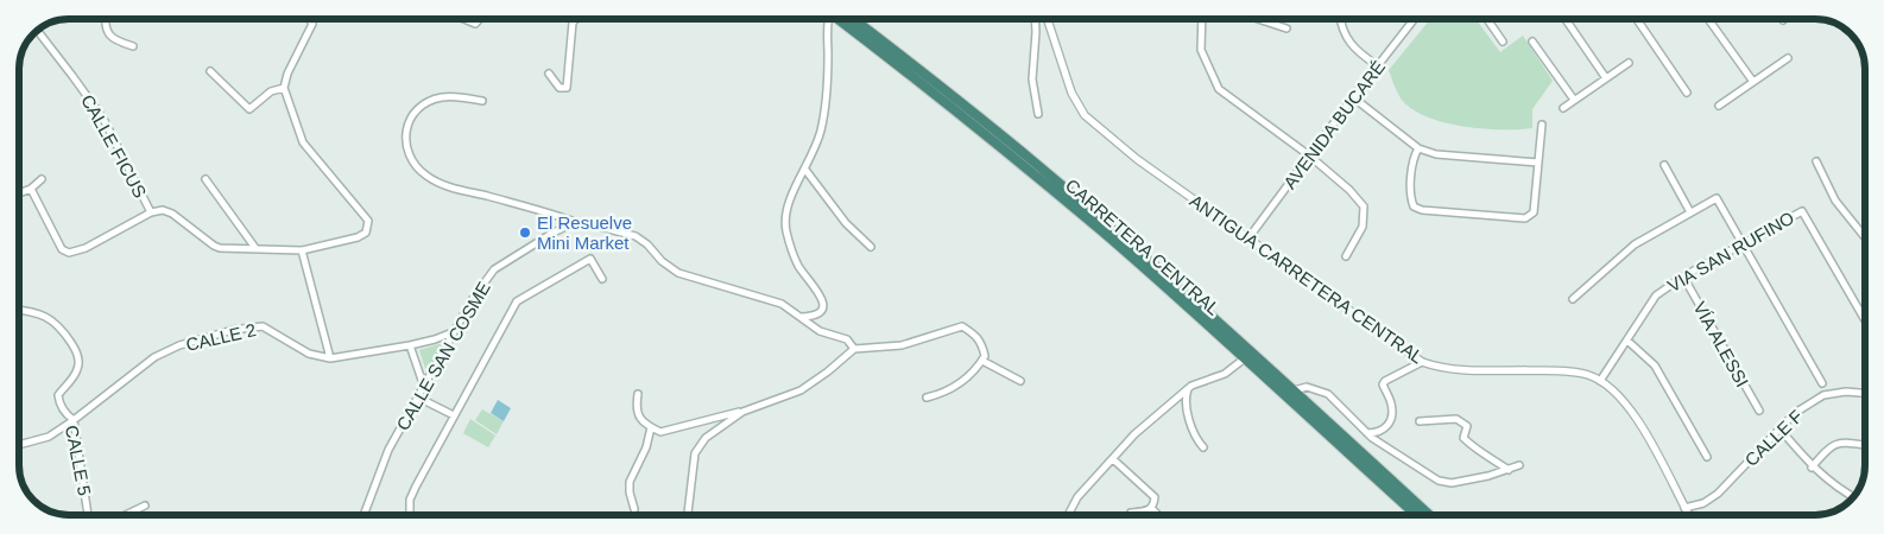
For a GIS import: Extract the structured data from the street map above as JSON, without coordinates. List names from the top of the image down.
{
  "streets": {
    "highway": ["CARRETERA CENTRAL"],
    "street": [
      "AVENIDA BUCARÉ",
      "CALLE FICUS",
      "VIA SAN RUFINO",
      "ANTIGUA CARRETERA CENTRAL",
      "CALLE 2",
      "VÍA ALESSI",
      "CALLE SAN COSME",
      "CALLE F",
      "CALLE 5"
    ]
  },
  "crossings": [
    ["AVENIDA BUCARÉ", "ANTIGUA CARRETERA CENTRAL"],
    ["VIA SAN RUFINO", "ANTIGUA CARRETERA CENTRAL"],
    ["VIA SAN RUFINO", "VÍA ALESSI"],
    ["ANTIGUA CARRETERA CENTRAL", "CALLE F"],
    ["CALLE 2", "CALLE SAN COSME"],
    ["CALLE 2", "CALLE 5"]
  ],
  "places": ["El Resuelve Mini Market"]
}
